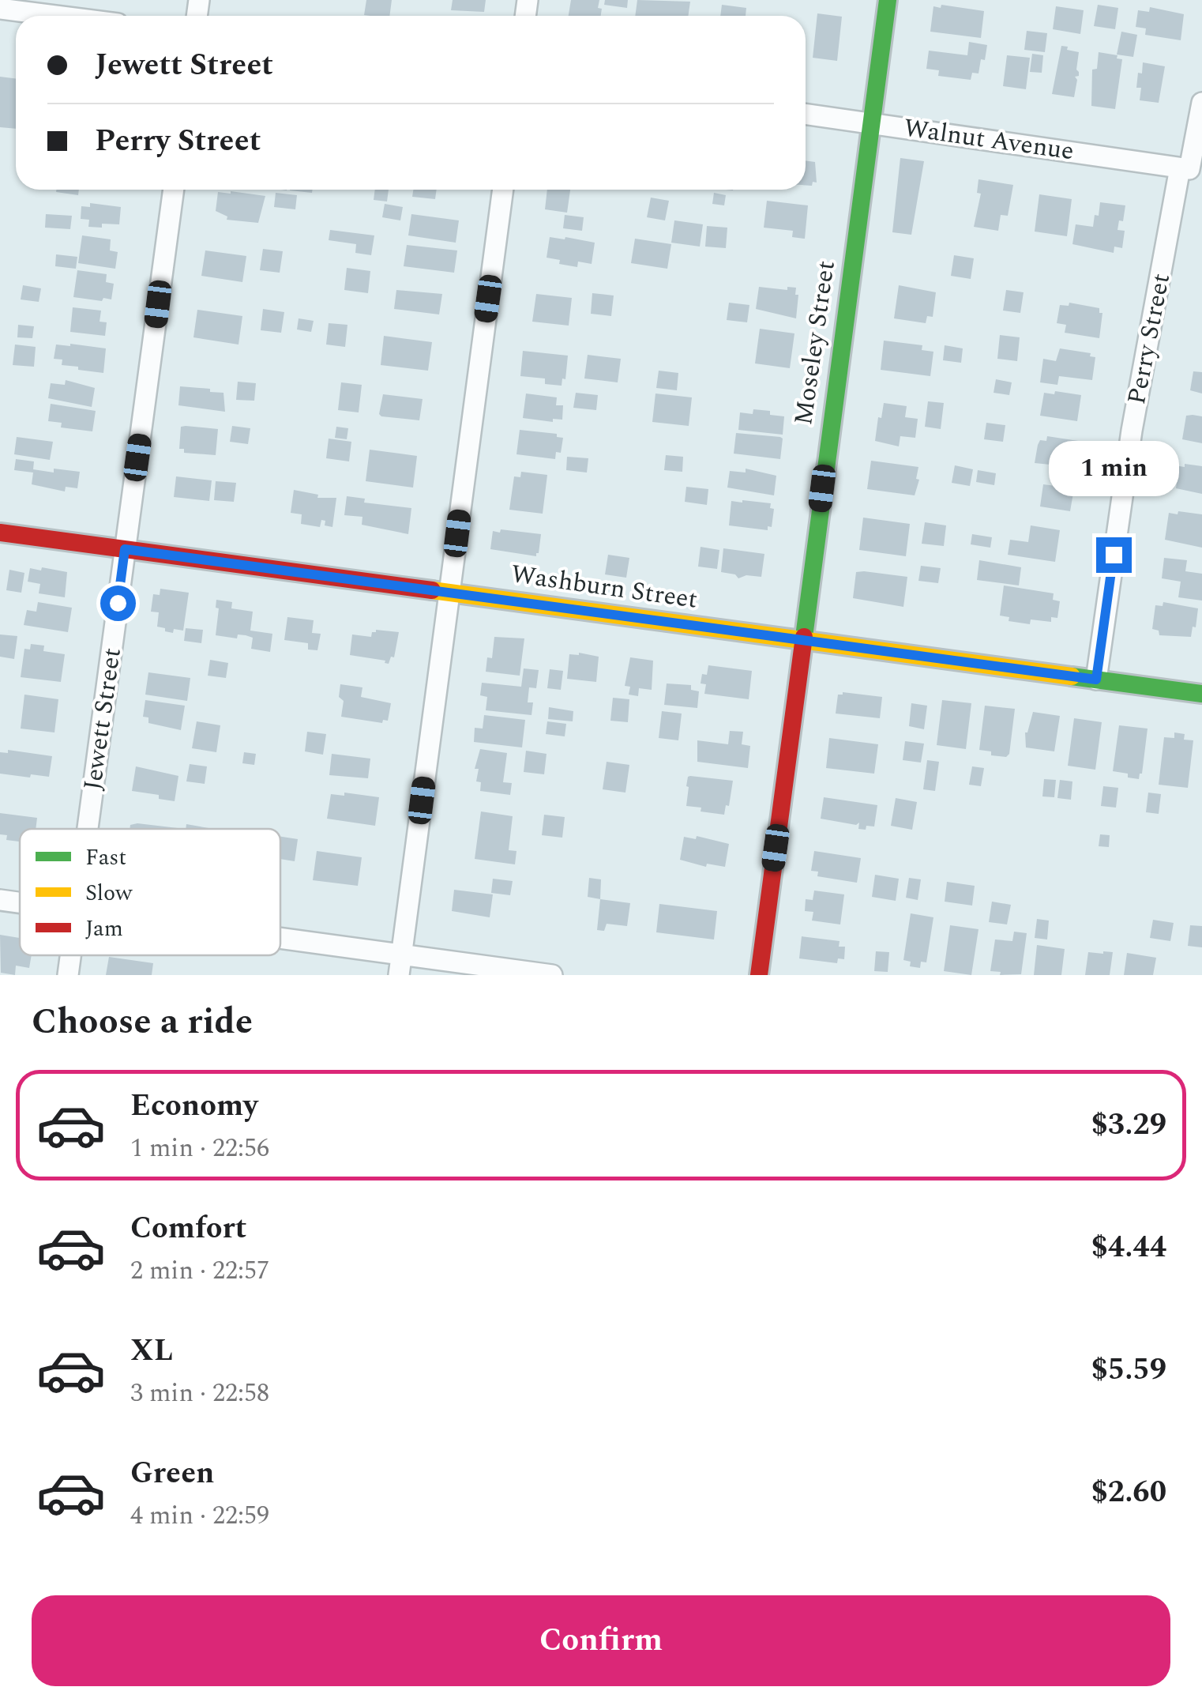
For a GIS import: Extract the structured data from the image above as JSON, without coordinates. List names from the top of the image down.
{
  "streets": {
    "street": [
      "Walnut Avenue",
      "Perry Street",
      "Moseley Street",
      "Washburn Street",
      "Jewett Street"
    ]
  },
  "crossings": [
    ["Walnut Avenue", "Perry Street"],
    ["Walnut Avenue", "Moseley Street"],
    ["Perry Street", "Washburn Street"],
    ["Moseley Street", "Washburn Street"],
    ["Washburn Street", "Jewett Street"]
  ],
  "legend": ["Fast", "Slow", "Jam"],
  "page": {
    "banner": ["Jewett Street", "Perry Street"],
    "bubble": "1 min",
    "heading": "Choose a ride",
    "list": [
      {
        "name": "Economy",
        "note": "1 min · 22:56",
        "value": "$3.29"
      },
      {
        "name": "Comfort",
        "note": "2 min · 22:57",
        "value": "$4.44"
      },
      {
        "name": "XL",
        "note": "3 min · 22:58",
        "value": "$5.59"
      },
      {
        "name": "Green",
        "note": "4 min · 22:59",
        "value": "$2.60"
      }
    ],
    "buttons": "Confirm"
  }
}
